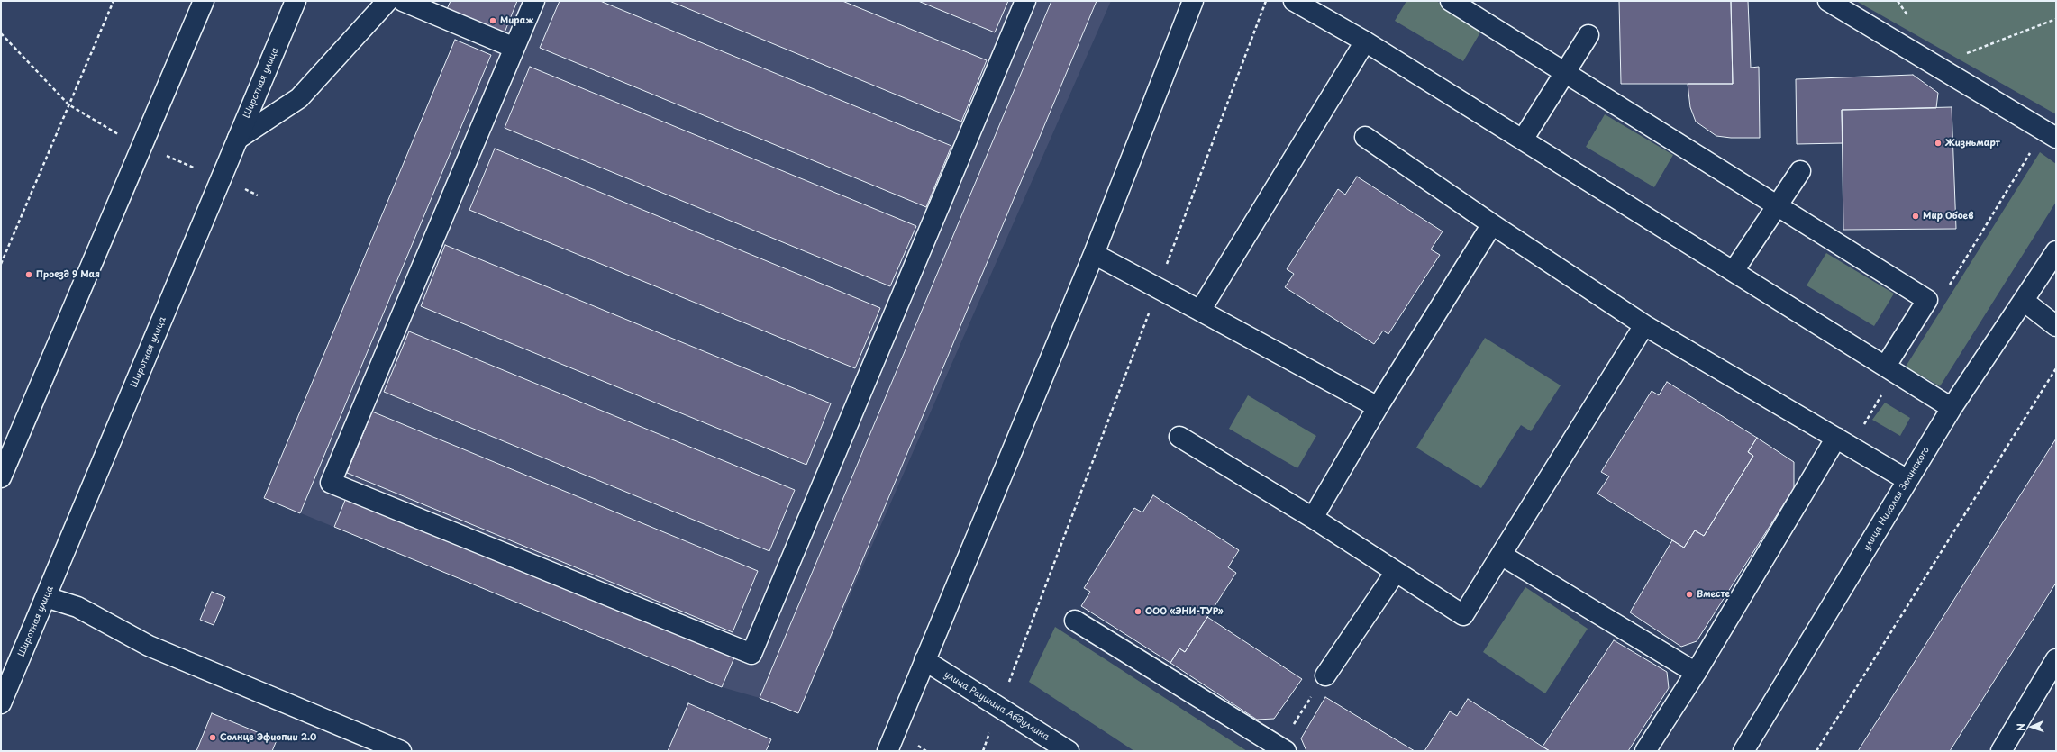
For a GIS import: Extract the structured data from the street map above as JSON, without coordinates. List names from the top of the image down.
{
  "streets": {
    "street": ["Широтная улица", "улица Николая Зелинского", "улица Раушана Абдуллина"]
  },
  "places": [
    "Мираж",
    "Жизньмарт",
    "Мир Обоев",
    "Проезд 9 Мая",
    "Вместе",
    "ООО «ЭНИ-ТУР»",
    "Солнце Эфиопии 2.0"
  ],
  "north": "left"
}
